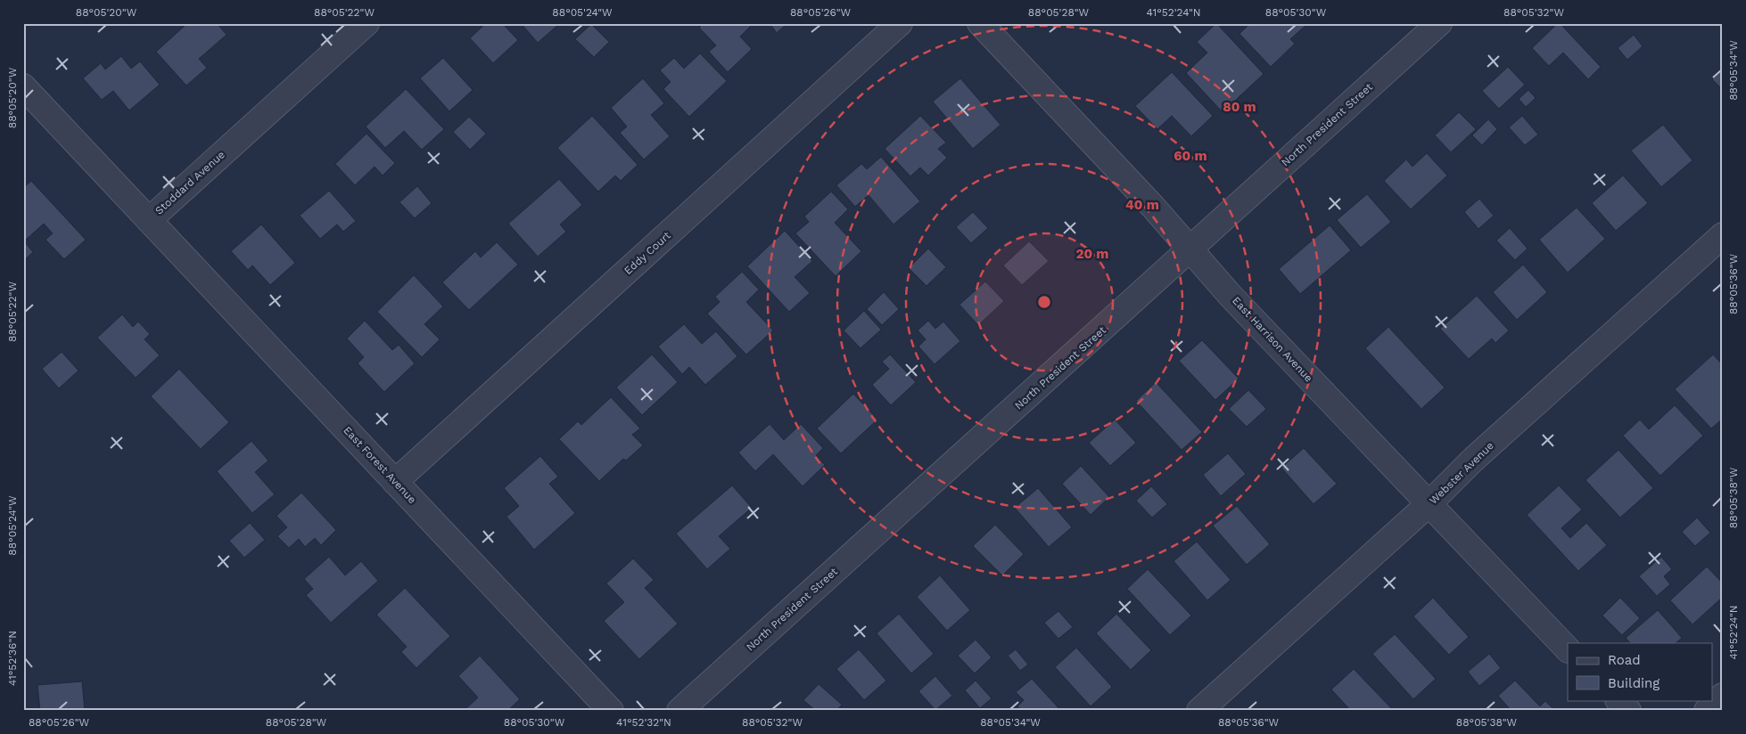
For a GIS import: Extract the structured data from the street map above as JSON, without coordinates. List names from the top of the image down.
{
  "streets": {
    "street": [
      "North President Street",
      "Stoddard Avenue",
      "Eddy Court",
      "East Harrison Avenue",
      "East Forest Avenue",
      "Webster Avenue"
    ]
  },
  "crossings": [
    ["North President Street", "East Harrison Avenue"],
    ["Stoddard Avenue", "East Forest Avenue"],
    ["Eddy Court", "East Forest Avenue"],
    ["East Harrison Avenue", "Webster Avenue"]
  ],
  "legend": ["Road", "Building"],
  "coordinates": [
    "88°05'20\"W",
    "88°05'22\"W",
    "88°05'24\"W",
    "88°05'26\"W",
    "88°05'28\"W",
    "41°52'24\"N",
    "88°05'30\"W",
    "88°05'32\"W",
    "88°05'34\"W",
    "88°05'36\"W",
    "88°05'38\"W",
    "41°52'36\"N",
    "41°52'32\"N"
  ],
  "rings": [
    "80 m",
    "60 m",
    "40 m",
    "20 m"
  ]
}
